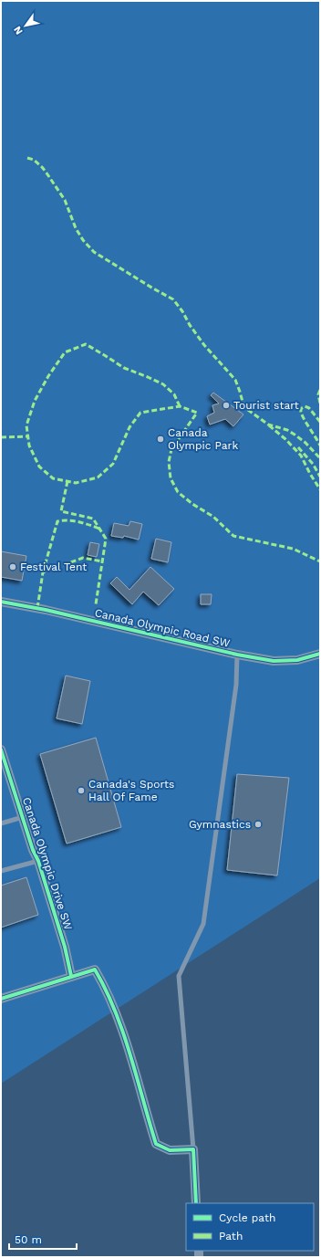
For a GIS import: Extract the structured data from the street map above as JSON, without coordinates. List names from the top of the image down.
{
  "streets": {
    "street": ["Canada Olympic Road SW", "Canada Olympic Drive SW"]
  },
  "places": [
    "Tourist start",
    "Canada Olympic Park",
    "Festival Tent",
    "Canada's Sports Hall Of Fame",
    "Gymnastics"
  ],
  "legend": ["Cycle path", "Path"],
  "scale_bar": "50 m",
  "north": "bottom left"
}
